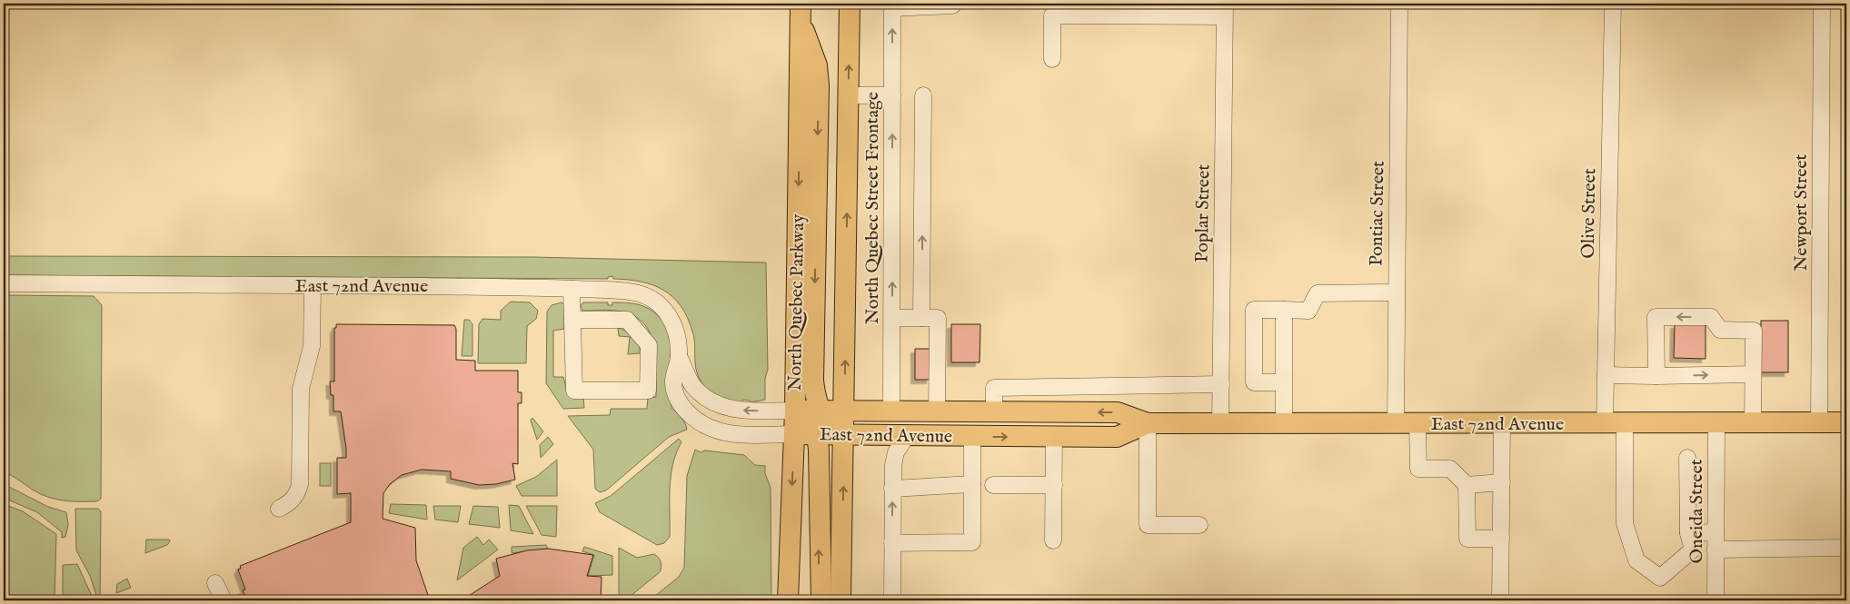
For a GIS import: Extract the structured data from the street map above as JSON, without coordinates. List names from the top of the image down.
{
  "streets": {
    "main road": ["East 72nd Avenue", "North Quebec Parkway"],
    "street": [
      "North Quebec Street Frontage",
      "Newport Street",
      "Poplar Street",
      "Pontiac Street",
      "Olive Street",
      "Oneida Street"
    ]
  },
  "crossings": [
    ["North Quebec Street Frontage", "East 72nd Avenue"],
    ["Newport Street", "East 72nd Avenue"],
    ["Poplar Street", "East 72nd Avenue"],
    ["Pontiac Street", "East 72nd Avenue"],
    ["Olive Street", "East 72nd Avenue"],
    ["East 72nd Avenue", "North Quebec Parkway"],
    ["East 72nd Avenue", "Oneida Street"]
  ]
}
